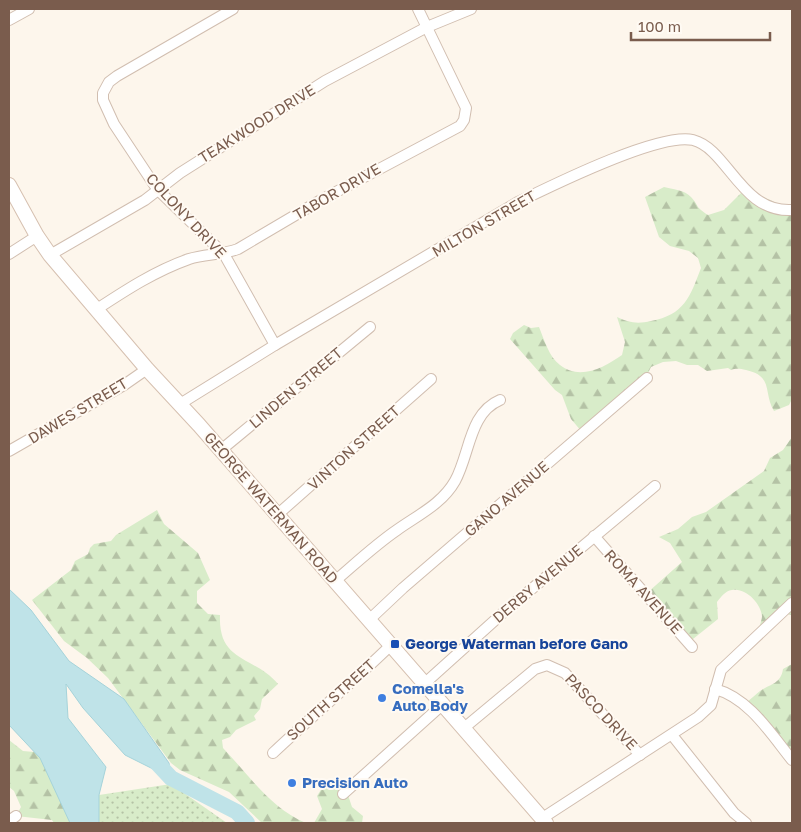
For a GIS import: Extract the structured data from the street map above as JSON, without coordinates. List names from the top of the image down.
{
  "streets": {
    "main road": ["GEORGE WATERMAN ROAD"],
    "street": [
      "TEAKWOOD DRIVE",
      "TABOR DRIVE",
      "COLONY DRIVE",
      "MILTON STREET",
      "LINDEN STREET",
      "DAWES STREET",
      "VINTON STREET",
      "GANO AVENUE",
      "DERBY AVENUE",
      "ROMA AVENUE",
      "SOUTH STREET",
      "PASCO DRIVE"
    ]
  },
  "crossings": [
    ["TEAKWOOD DRIVE", "TABOR DRIVE"],
    ["TEAKWOOD DRIVE", "COLONY DRIVE"],
    ["TEAKWOOD DRIVE", "GEORGE WATERMAN ROAD"],
    ["TABOR DRIVE", "COLONY DRIVE"],
    ["TABOR DRIVE", "GEORGE WATERMAN ROAD"],
    ["COLONY DRIVE", "MILTON STREET"],
    ["MILTON STREET", "GEORGE WATERMAN ROAD"],
    ["LINDEN STREET", "GEORGE WATERMAN ROAD"],
    ["DAWES STREET", "GEORGE WATERMAN ROAD"],
    ["VINTON STREET", "GEORGE WATERMAN ROAD"],
    ["GANO AVENUE", "GEORGE WATERMAN ROAD"],
    ["GEORGE WATERMAN ROAD", "DERBY AVENUE"],
    ["GEORGE WATERMAN ROAD", "SOUTH STREET"],
    ["GEORGE WATERMAN ROAD", "PASCO DRIVE"],
    ["DERBY AVENUE", "ROMA AVENUE"]
  ],
  "places": {
    "transit": ["George Waterman before Gano"],
    "other": ["Comella's Auto Body", "Precision Auto"]
  },
  "scale_bar": "100 m"
}
